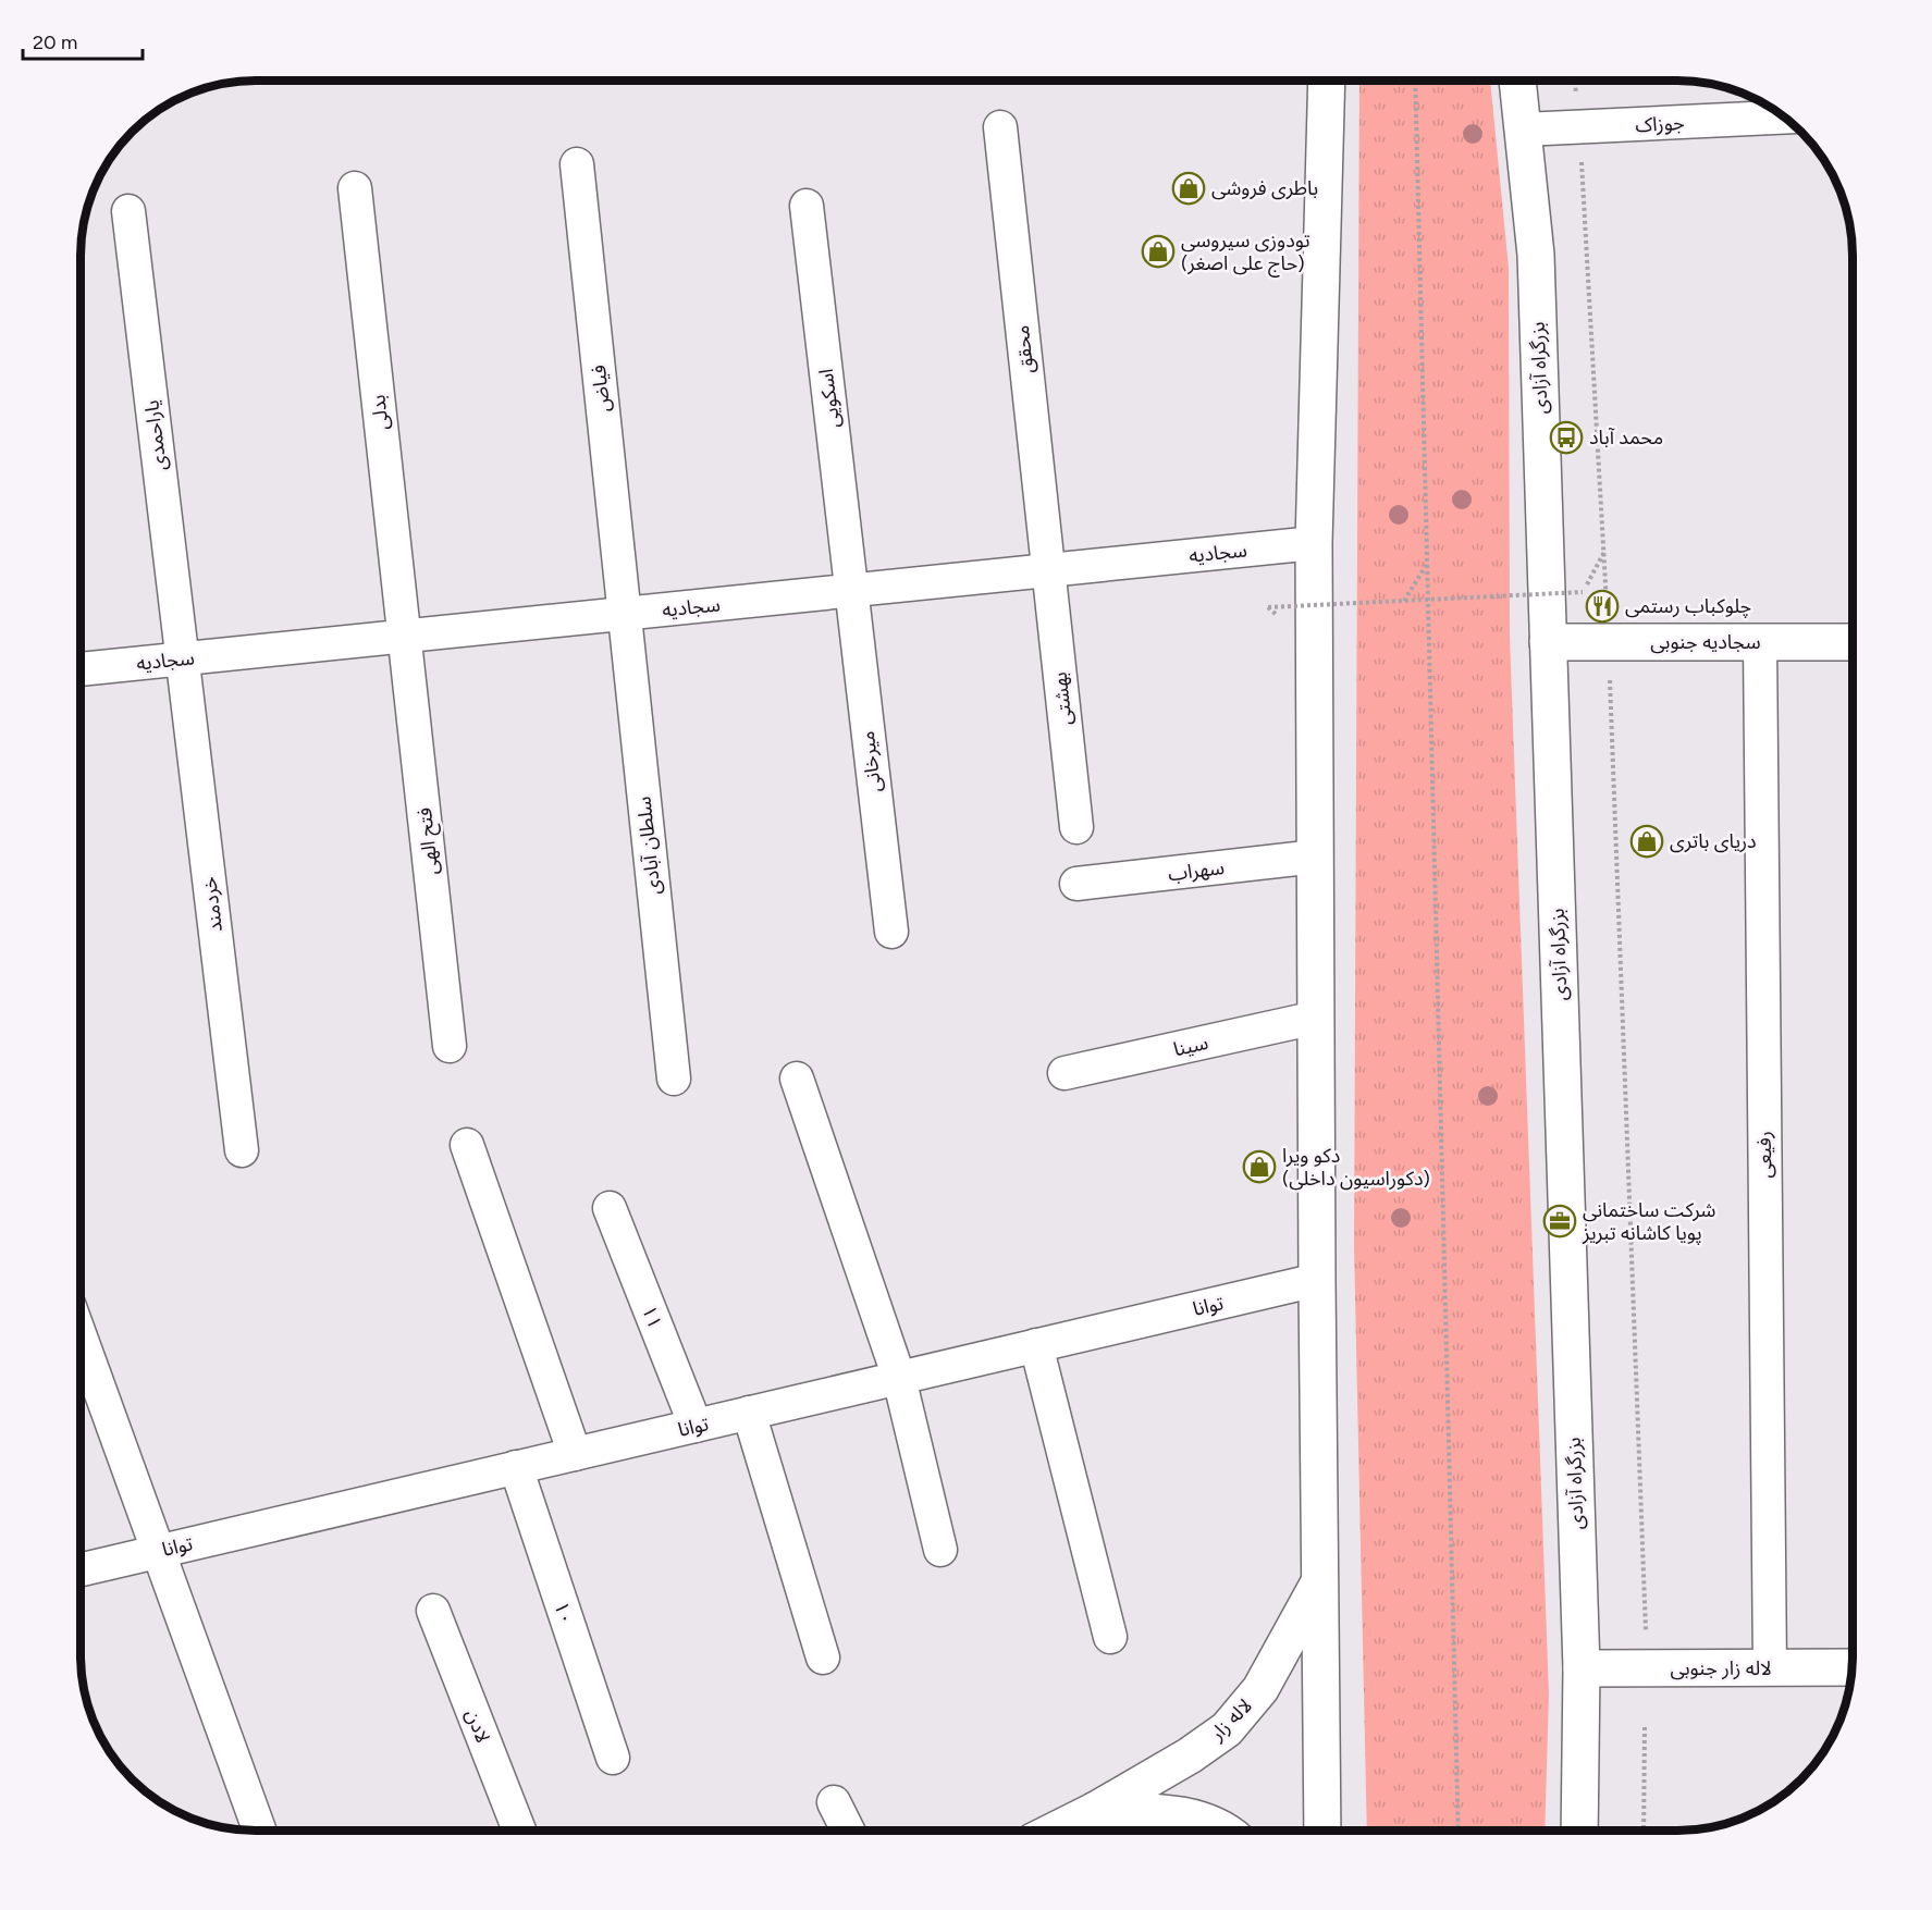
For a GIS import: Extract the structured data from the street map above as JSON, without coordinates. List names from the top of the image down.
{
  "streets": {
    "main road": [
      "بزرگراه آزادی",
      "سجادیه جنوبی",
      "لاله زار جنوبی",
      "لاله زار"
    ],
    "street": [
      "جوزاک",
      "محقق",
      "فیاض",
      "اسکویی",
      "بدلی",
      "یاراحمدی",
      "سجادیه",
      "بهشتی",
      "میرخانی",
      "فتح الهی",
      "سلطان آبادی",
      "سهراب",
      "خردمند",
      "سینا",
      "رفیعی",
      "توانا",
      "۱۱",
      "۱۰",
      "لادن"
    ]
  },
  "crossings": [
    ["جوزاک", "بزرگراه آزادی"],
    ["محقق", "سجادیه"],
    ["محقق", "بهشتی"],
    ["بزرگراه آزادی", "سجادیه جنوبی"],
    ["بزرگراه آزادی", "لاله زار جنوبی"],
    ["فیاض", "سجادیه"],
    ["فیاض", "سلطان آبادی"],
    ["اسکویی", "سجادیه"],
    ["اسکویی", "میرخانی"],
    ["بدلی", "سجادیه"],
    ["بدلی", "فتح الهی"],
    ["یاراحمدی", "سجادیه"],
    ["یاراحمدی", "خردمند"],
    ["سجادیه", "بهشتی"],
    ["سجادیه", "میرخانی"],
    ["سجادیه", "فتح الهی"],
    ["سجادیه", "سلطان آبادی"],
    ["سجادیه", "خردمند"],
    ["سجادیه جنوبی", "رفیعی"],
    ["رفیعی", "لاله زار جنوبی"],
    ["توانا", "۱۱"],
    ["توانا", "۱۰"]
  ],
  "places": {
    "shop": [
      "باطری فروشی",
      "تودوزی سیروسی (حاج علی اصغر)",
      "دریای باتری",
      "دکو ویرا (دکوراسیون داخلی)"
    ],
    "bus stop": ["محمد آباد"],
    "restaurant": ["چلوکباب رستمی"],
    "office": ["شرکت ساختمانی پویا کاشانه تبریز"]
  },
  "scale_bar": "20 m"
}
